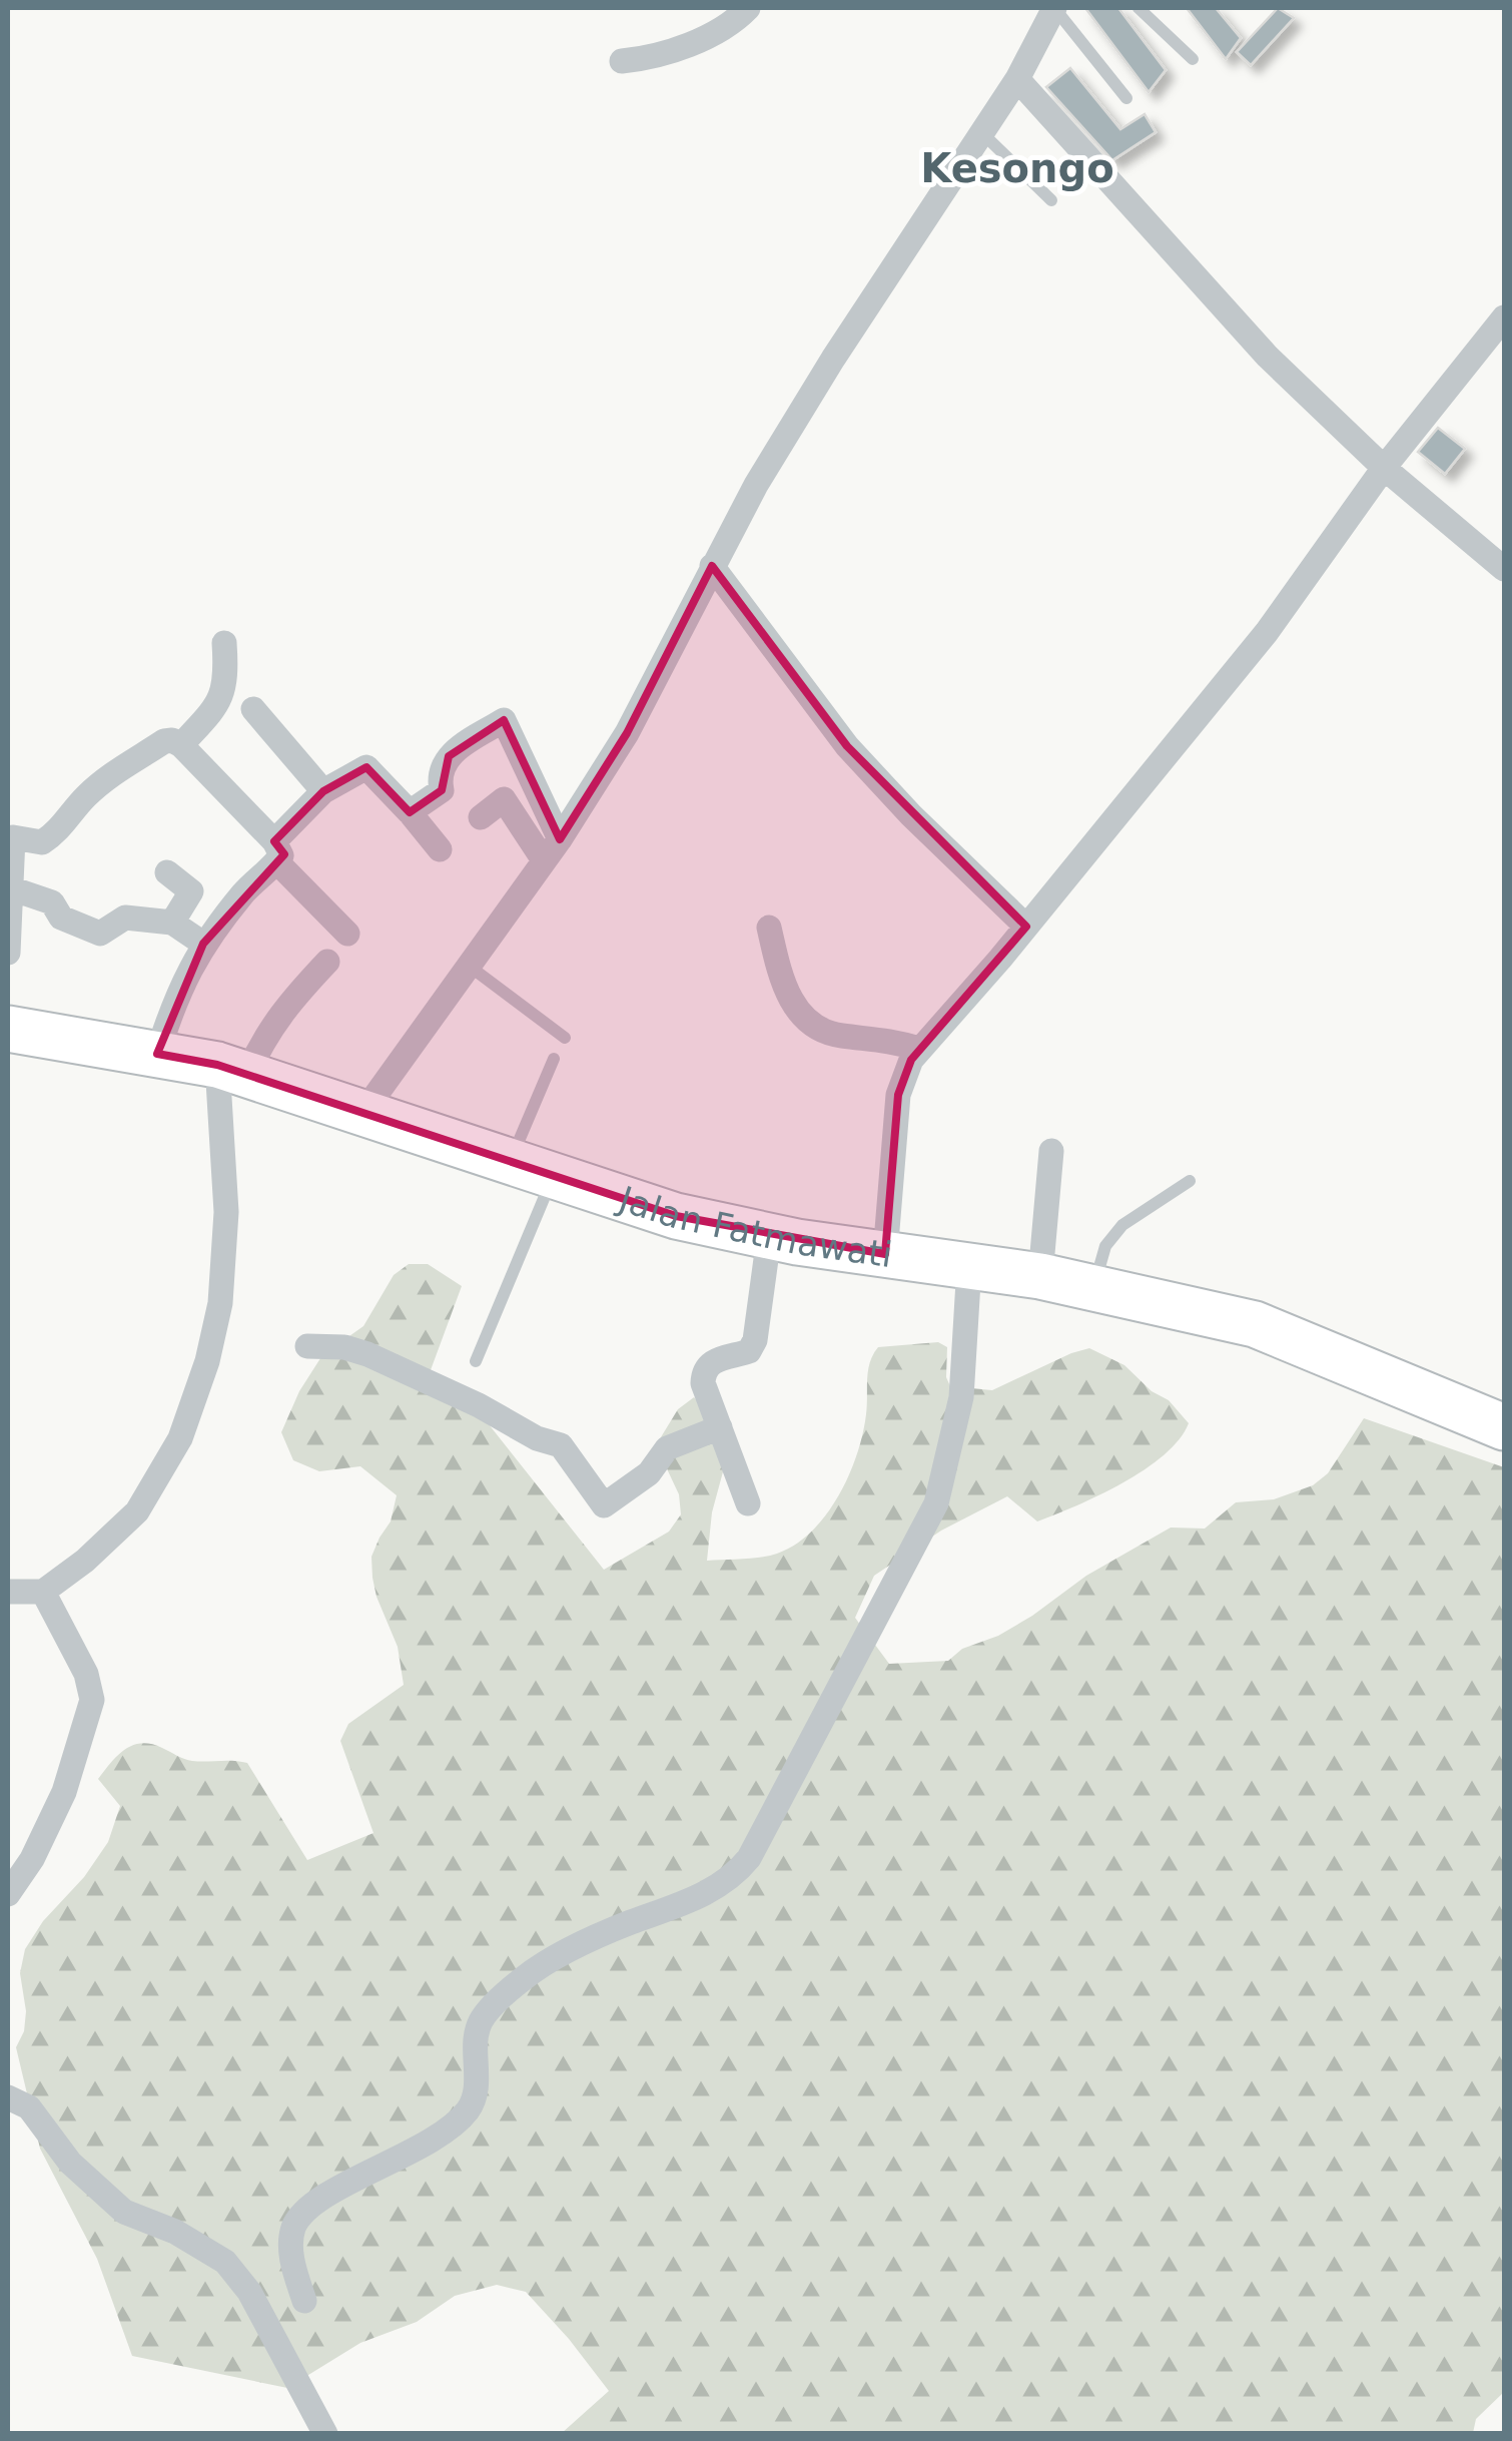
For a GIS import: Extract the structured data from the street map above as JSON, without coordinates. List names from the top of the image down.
{
  "streets": {
    "highway": ["Jalan Fatmawati"]
  },
  "districts": ["Kesongo"]
}
